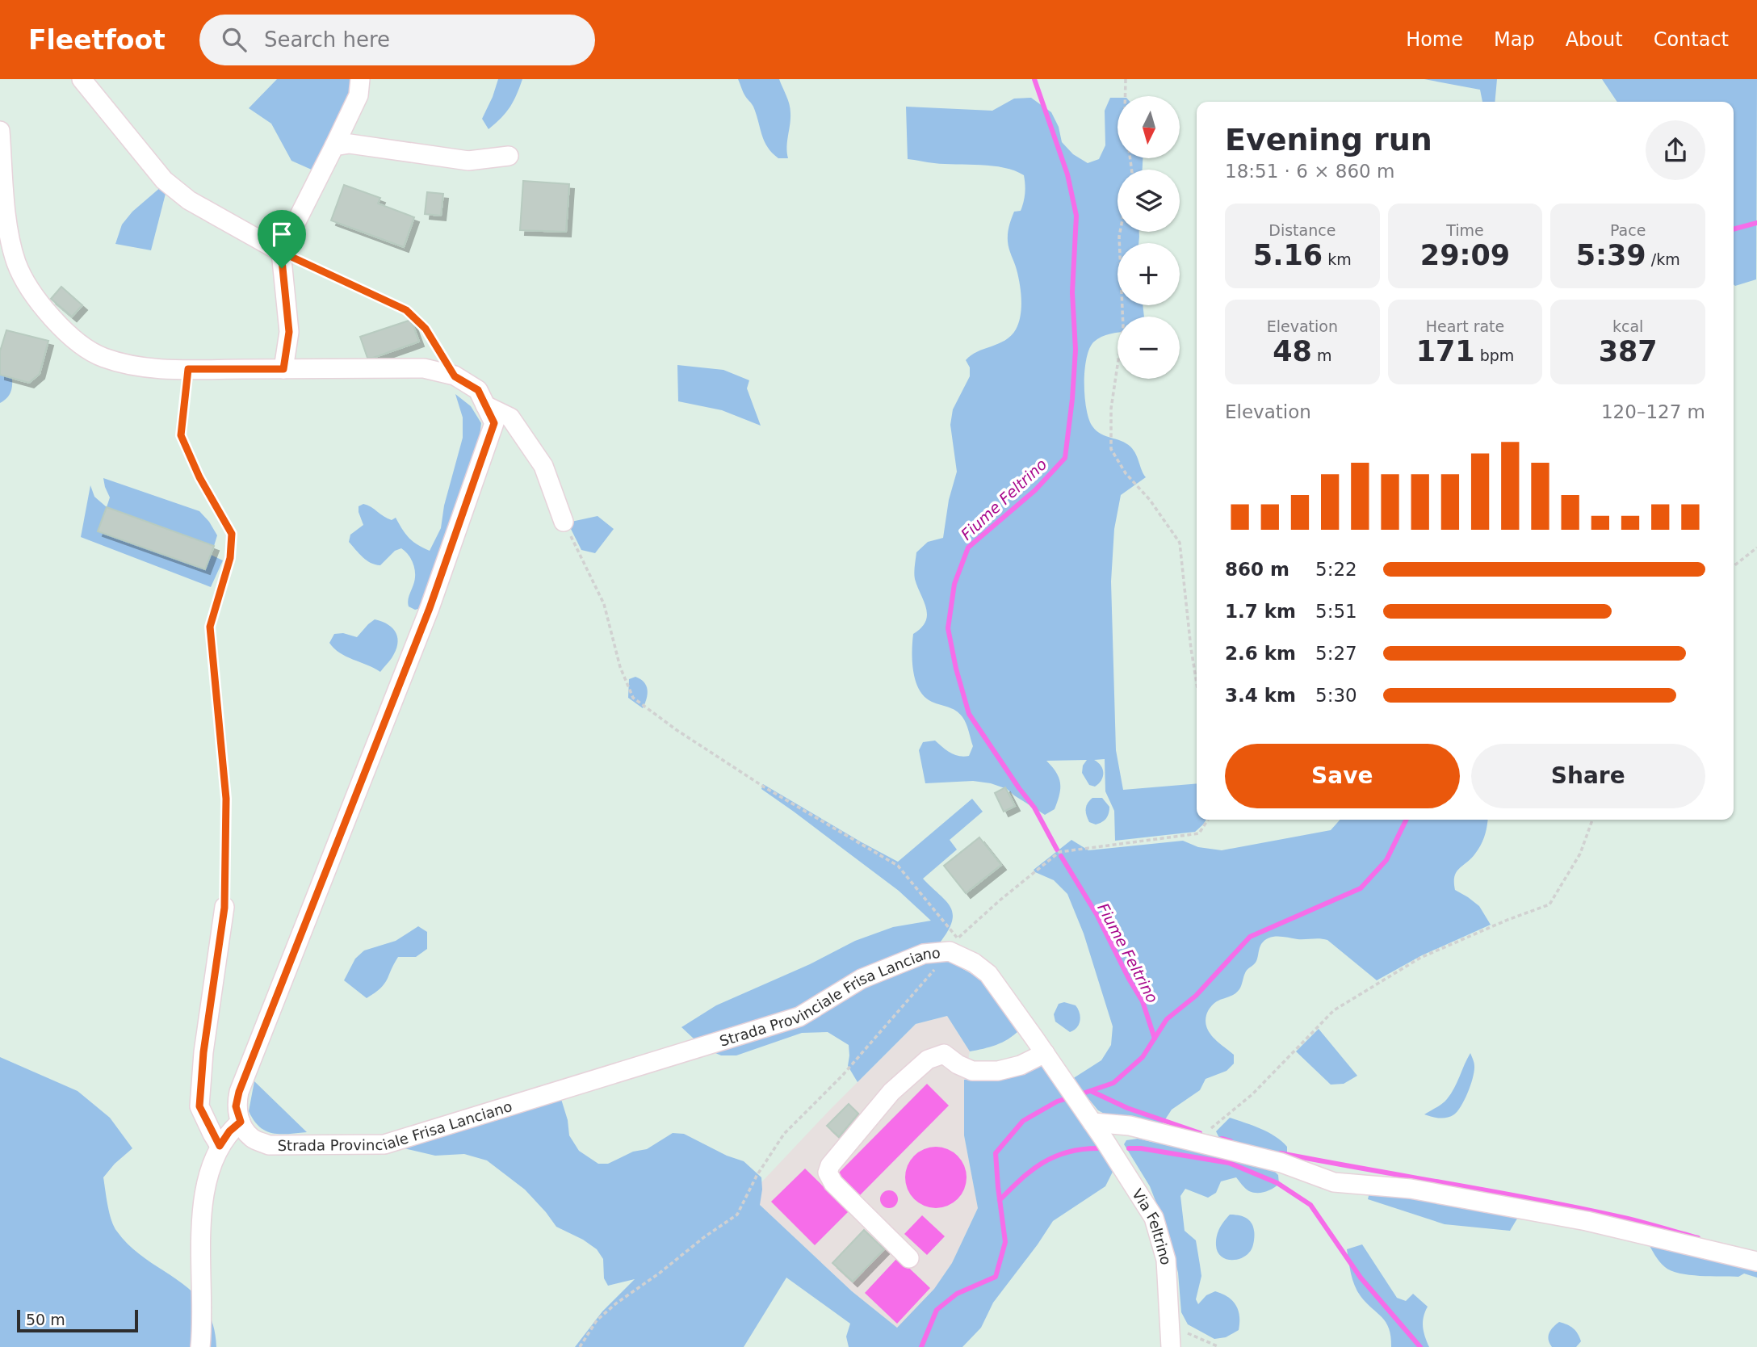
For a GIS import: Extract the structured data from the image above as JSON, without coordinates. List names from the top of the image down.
{
  "streets": {
    "street": ["Strada Provinciale Frisa Lanciano", "Via Feltrino"]
  },
  "crossings": [
    ["Strada Provinciale Frisa Lanciano", "Via Feltrino"]
  ],
  "water": ["Fiume Feltrino"],
  "scale_bar": "50 m",
  "north": "bottom",
  "page": {
    "header": "Fleetfoot",
    "search": "Search here",
    "nav": [
      "Home",
      "Map",
      "About",
      "Contact"
    ],
    "map_buttons": ["+", "−"],
    "heading": ["Evening run", "18:51 · 6 × 860 m"],
    "stats": [
      ["Distance", "5.16 km"],
      ["Time", "29:09"],
      ["Pace", "5:39 /km"],
      ["Elevation", "48 m"],
      ["Heart rate", "171 bpm"],
      ["kcal", "387"]
    ],
    "chart": ["Elevation", "120–127 m"],
    "list": [
      {
        "name": "860 m",
        "note": "5:22"
      },
      {
        "name": "1.7 km",
        "note": "5:51"
      },
      {
        "name": "2.6 km",
        "note": "5:27"
      },
      {
        "name": "3.4 km",
        "note": "5:30"
      }
    ],
    "buttons": ["Save", "Share"],
    "scale": "50 m"
  }
}
